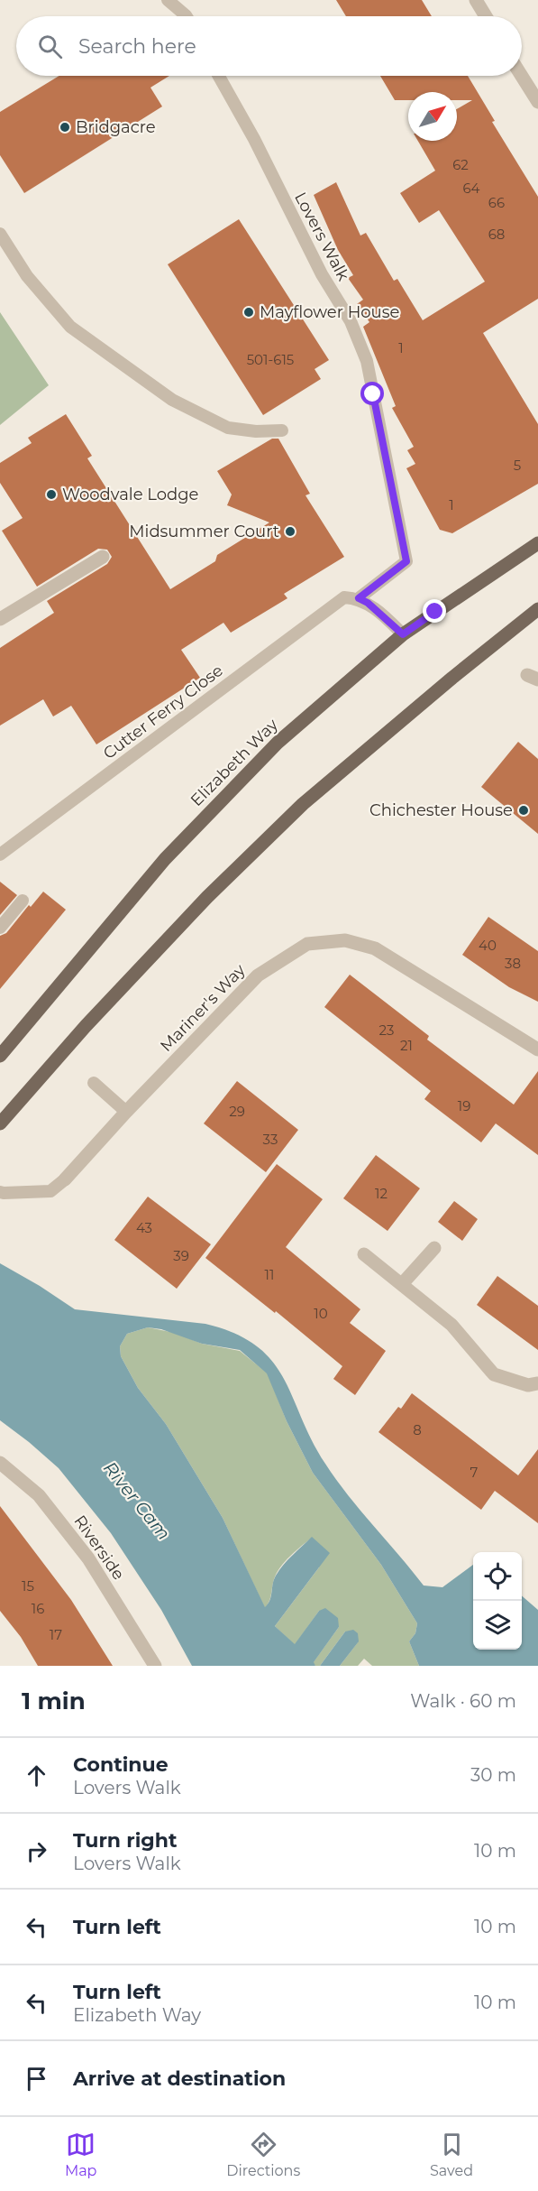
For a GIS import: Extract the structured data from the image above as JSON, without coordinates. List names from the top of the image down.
{
  "streets": {
    "main road": ["Elizabeth Way"],
    "street": ["Mariner's Way", "Riverside"],
    "lane": ["Lovers Walk", "Cutter Ferry Close"]
  },
  "crossings": [
    ["Lovers Walk", "Cutter Ferry Close"]
  ],
  "water": ["River Cam"],
  "places": [
    "Bridgacre",
    "Mayflower House",
    "Woodvale Lodge",
    "Midsummer Court",
    "Chichester House"
  ],
  "house_numbers": [
    "62",
    "64",
    "66",
    "68",
    "1",
    "501-615",
    "5",
    "1",
    "40",
    "38",
    "23",
    "21",
    "19",
    "29",
    "33",
    "12",
    "43",
    "39",
    "11",
    "10",
    "8",
    "7",
    "15",
    "16",
    "17"
  ],
  "north": "top right",
  "page": {
    "search": "Search here",
    "heading": ["1 min", "Walk · 60 m"],
    "list": [
      ["Continue", "Lovers Walk", "30 m"],
      ["Turn right", "Lovers Walk", "10 m"],
      ["Turn left", "10 m"],
      ["Turn left", "Elizabeth Way", "10 m"],
      "Arrive at destination"
    ],
    "nav": ["Map", "Directions", "Saved"]
  }
}
